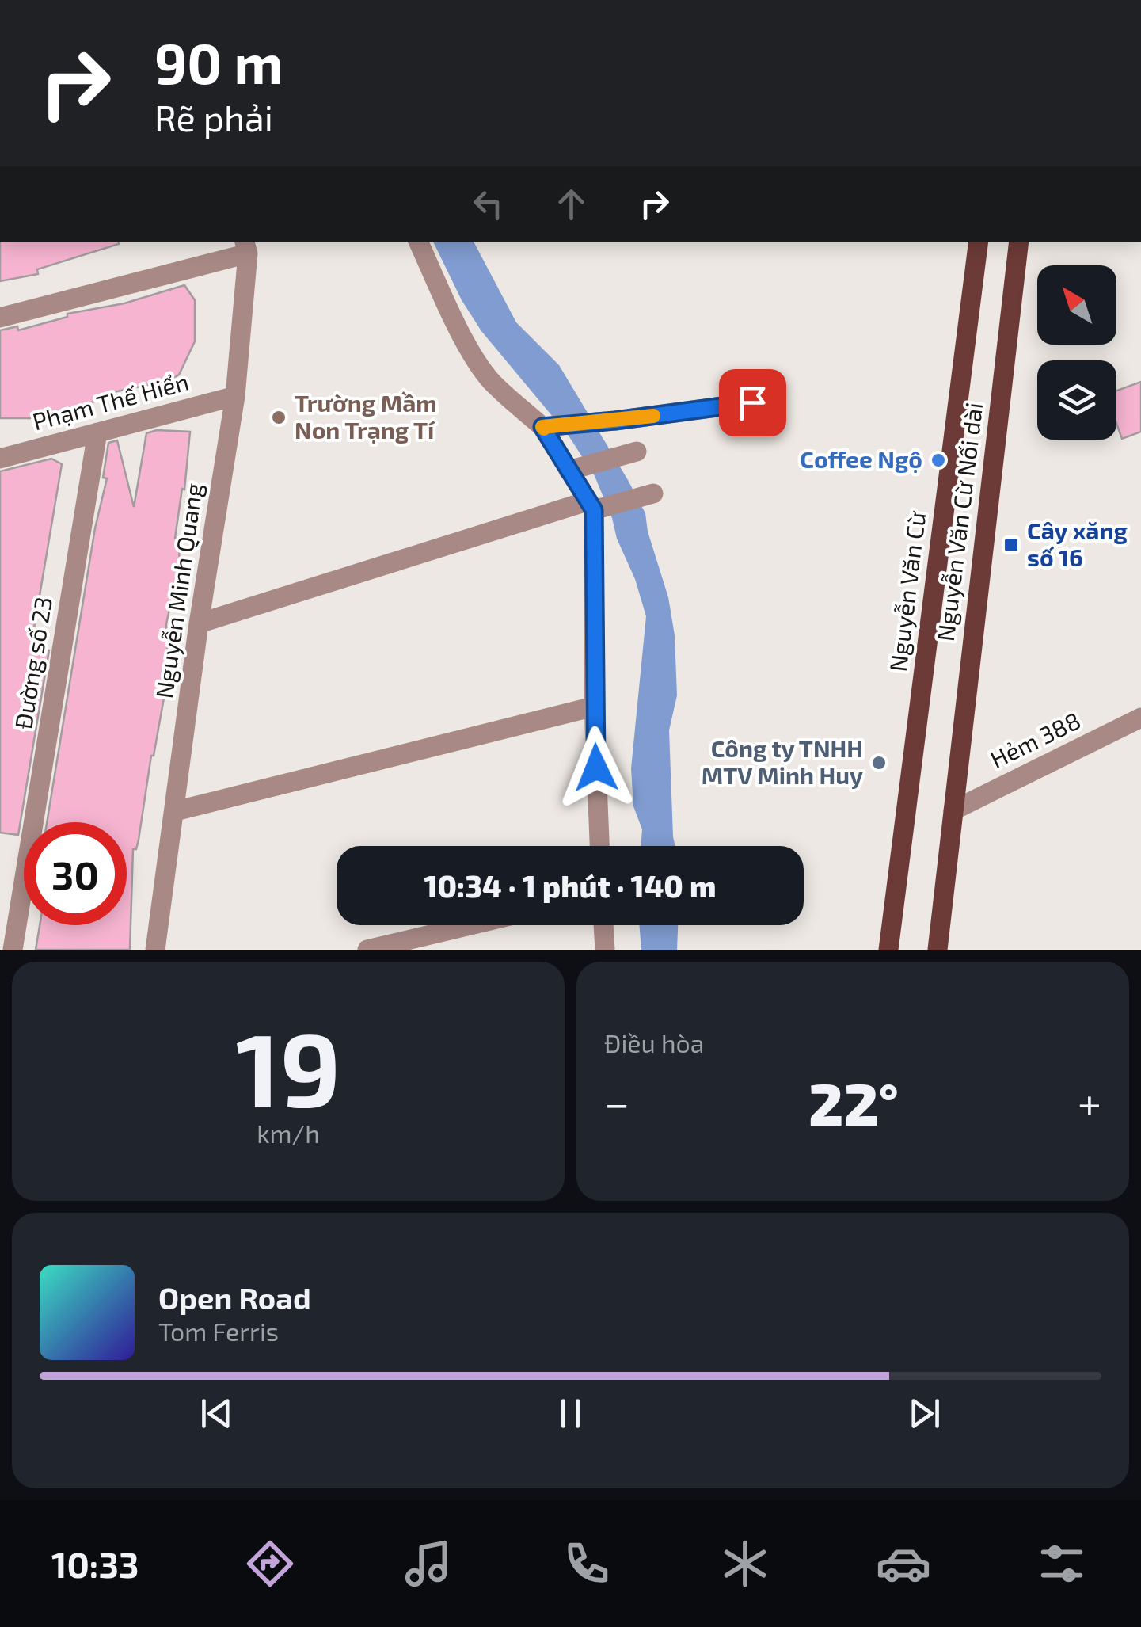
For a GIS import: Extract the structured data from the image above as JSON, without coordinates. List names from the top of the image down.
{
  "streets": {
    "main road": ["Nguyễn Văn Cừ Nối dài", "Nguyễn Văn Cừ"],
    "street": [
      "Phạm Thế Hiển",
      "Nguyễn Minh Quang",
      "Đường số 23",
      "Hẻm 388"
    ]
  },
  "crossings": [
    ["Phạm Thế Hiển", "Nguyễn Minh Quang"],
    ["Phạm Thế Hiển", "Đường số 23"],
    ["Nguyễn Văn Cừ Nối dài", "Hẻm 388"]
  ],
  "places": {
    "other": ["Trường Mầm Non Trạng Tí", "Coffee Ngộ", "Công ty TNHH MTV Minh Huy"],
    "transit": ["Cây xăng số 16"]
  },
  "north": "top left",
  "page": {
    "turn": ["90 m", "Rẽ phải"],
    "limit": "30",
    "trip": "10:34 · 1 phút · 140 m",
    "tile": [
      ["19", "km/h"],
      "Điều hòa"
    ],
    "heat": ["−", "22°", "+"],
    "song": ["Open Road", "Tom Ferris"],
    "tabs": "10:33"
  }
}
